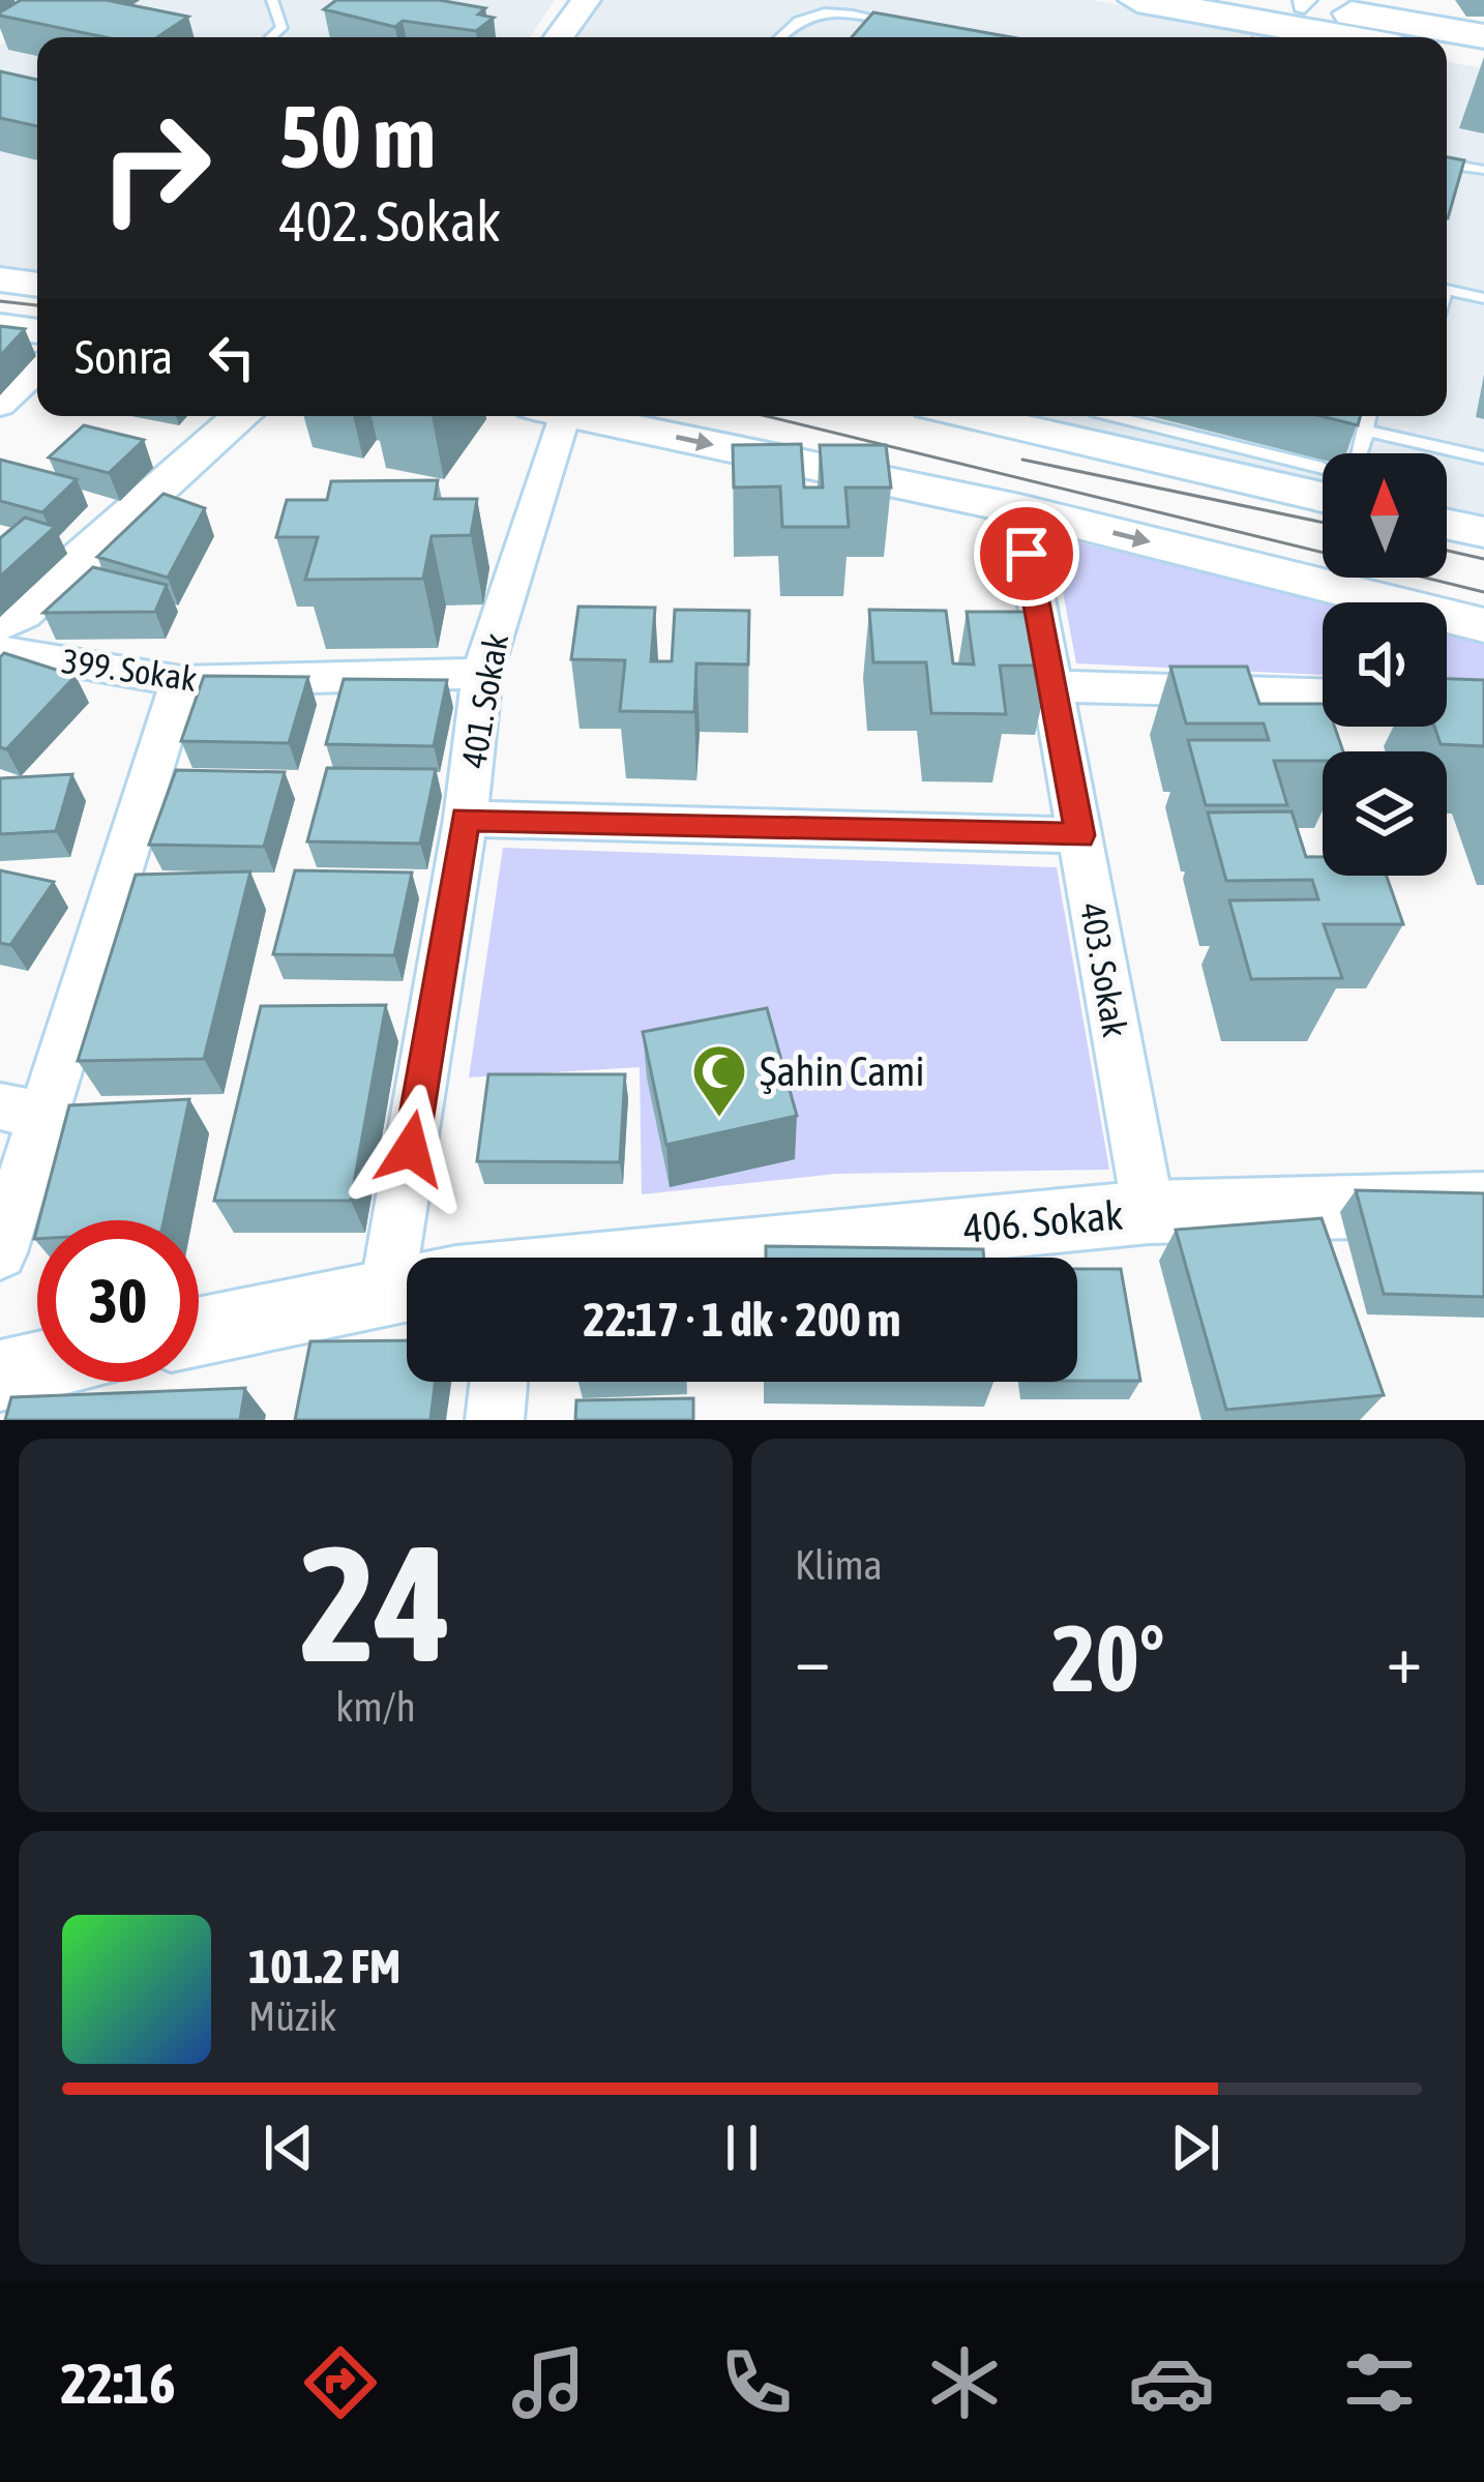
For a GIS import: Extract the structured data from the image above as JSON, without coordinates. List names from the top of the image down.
{
  "streets": {
    "street": [
      "399. Sokak",
      "401. Sokak",
      "403. Sokak",
      "406. Sokak"
    ]
  },
  "crossings": [
    ["399. Sokak", "401. Sokak"],
    ["403. Sokak", "406. Sokak"]
  ],
  "places": {
    "mosque": ["Şahin Cami"]
  },
  "north": "top",
  "page": {
    "turn": ["50 m", "402. Sokak"],
    "then": "Sonra",
    "limit": "30",
    "trip": "22:17 · 1 dk · 200 m",
    "tile": [
      ["24", "km/h"],
      "Klima"
    ],
    "heat": ["−", "20°", "+"],
    "song": ["101.2 FM", "Müzik"],
    "tabs": "22:16"
  }
}
